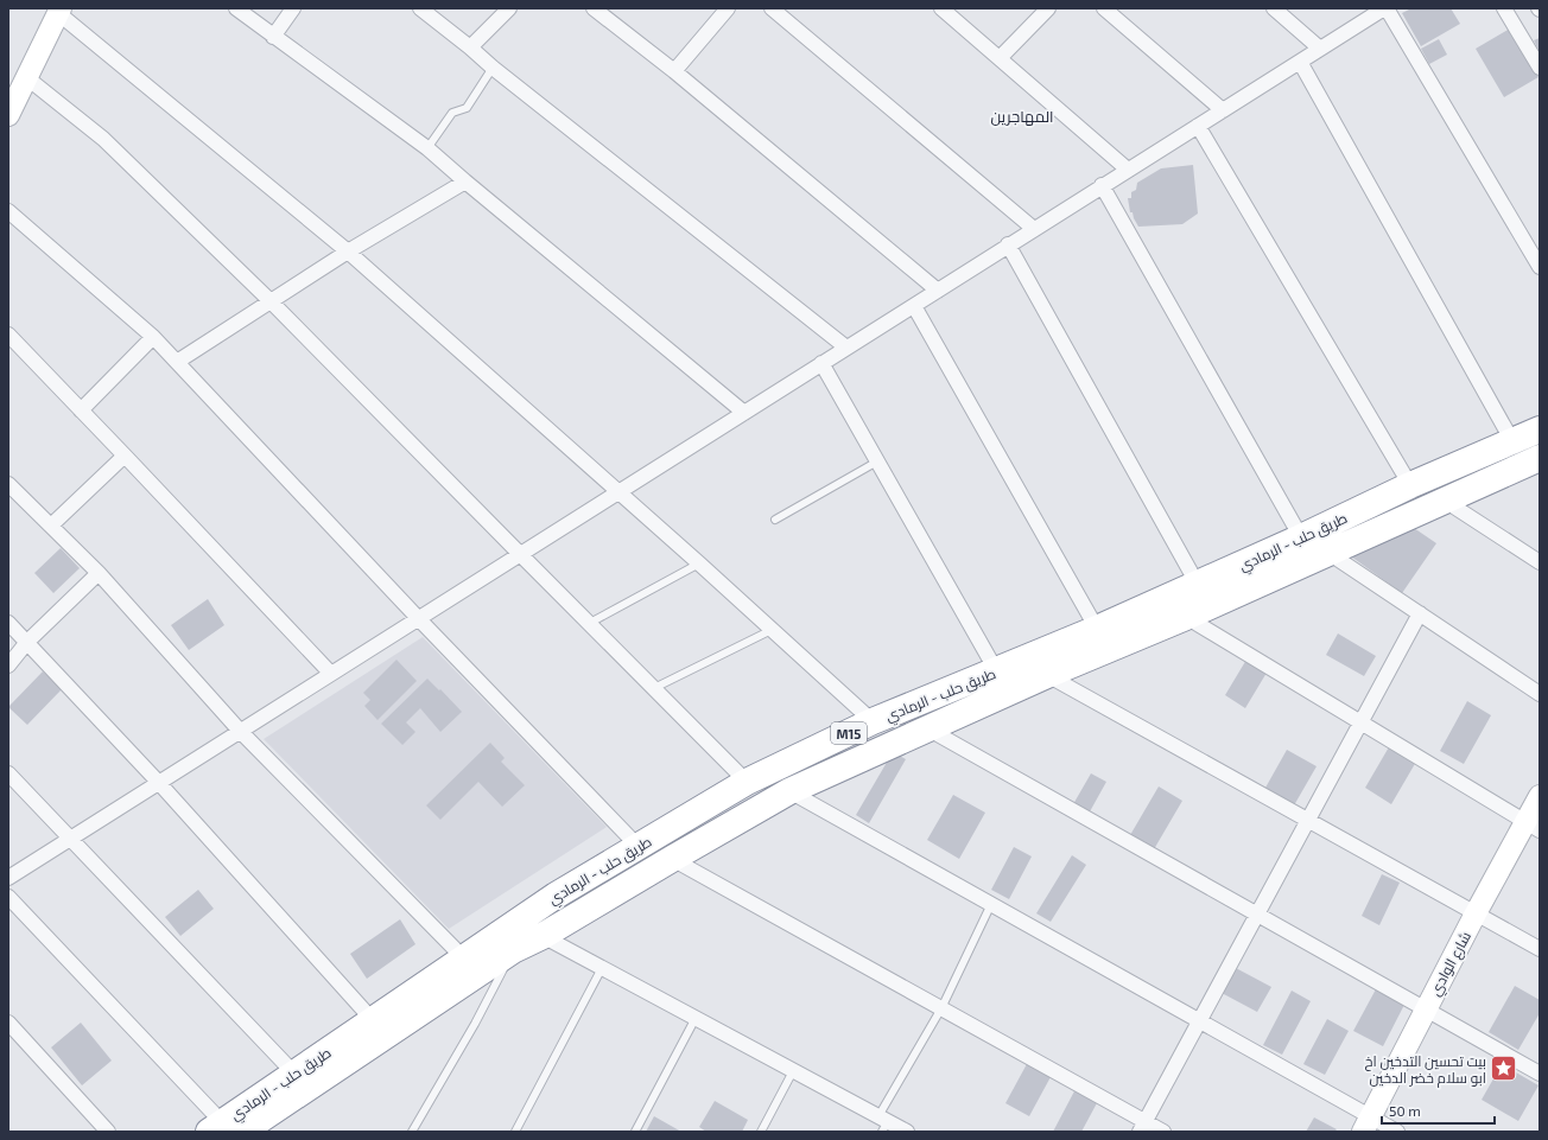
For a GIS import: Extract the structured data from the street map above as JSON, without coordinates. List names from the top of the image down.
{
  "streets": {
    "highway": ["طريق حلب - الرمادي", "M15"],
    "street": ["شارع الوادي"]
  },
  "districts": ["المهاجرين"],
  "places": {
    "place": ["بيت تحسين التدخين اخ ابو سلام خضر الدخين"]
  },
  "scale_bar": "50 m"
}
